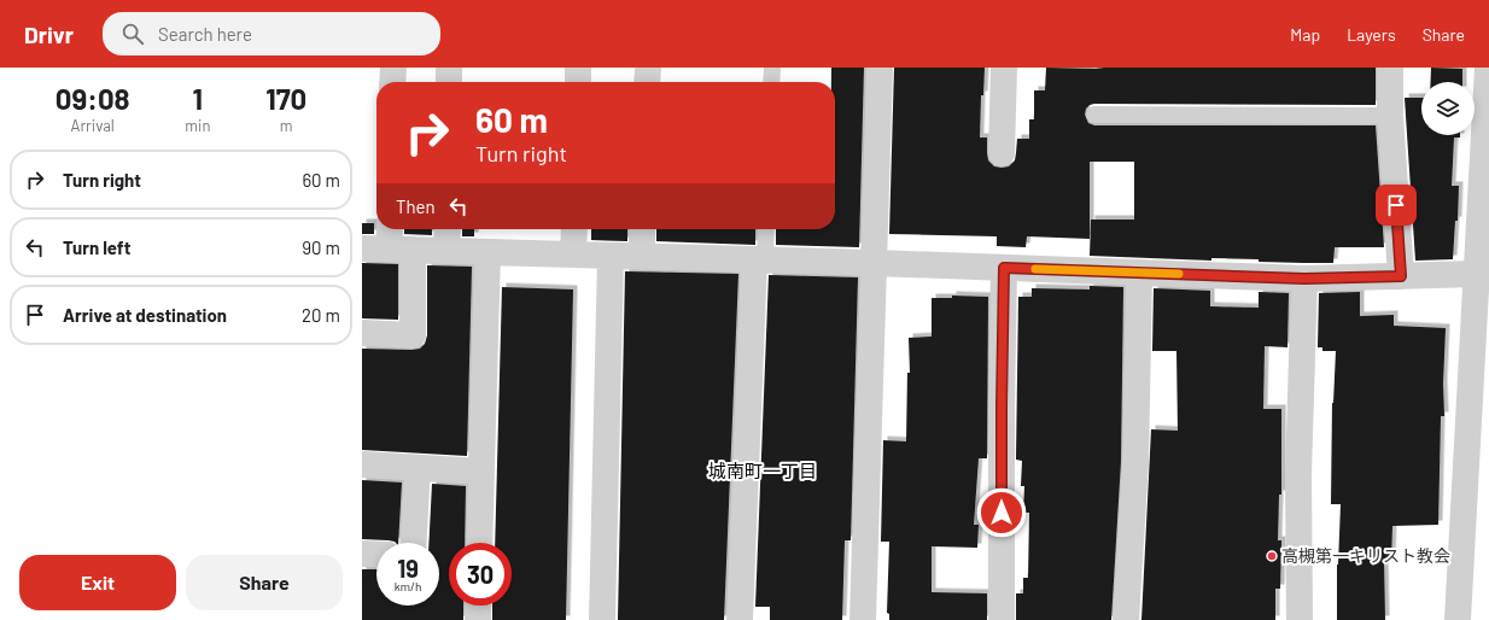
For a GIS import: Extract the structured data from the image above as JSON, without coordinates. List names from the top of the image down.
{
  "districts": ["城南町一丁目"],
  "places": ["高槻第一キリスト教会"],
  "page": {
    "header": "Drivr",
    "search": "Search here",
    "nav": ["Map", "Layers", "Share"],
    "eta": [
      "09:08",
      "Arrival",
      "1",
      "min",
      "170",
      "m"
    ],
    "turn": ["60 m", "Turn right"],
    "list": [
      {
        "name": "Turn right",
        "value": "60 m"
      },
      {
        "name": "Turn left",
        "value": "90 m"
      },
      {
        "name": "Arrive at destination",
        "value": "20 m"
      }
    ],
    "then": "Then",
    "speed": "19 km/h",
    "limit": "30",
    "buttons": ["Exit", "Share"]
  }
}
